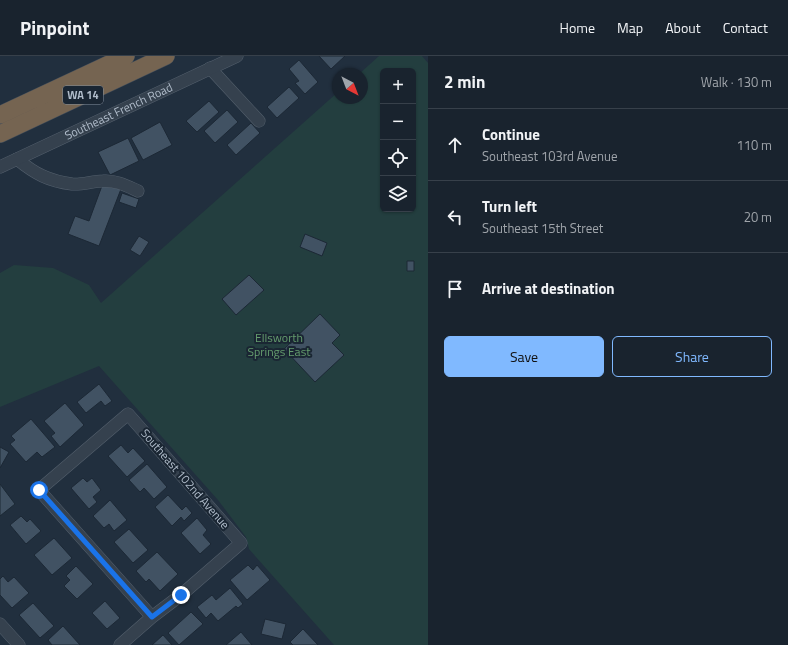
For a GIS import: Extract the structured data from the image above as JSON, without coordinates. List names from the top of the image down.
{
  "streets": {
    "highway": ["WA 14"],
    "street": ["Southeast French Road", "Southeast 102nd Avenue"]
  },
  "parks": ["Ellsworth Springs East"],
  "north": "bottom right",
  "page": {
    "header": "Pinpoint",
    "nav": [
      "Home",
      "Map",
      "About",
      "Contact"
    ],
    "heading": ["2 min", "Walk · 130 m"],
    "map_buttons": ["+", "−"],
    "list": [
      ["Continue", "Southeast 103rd Avenue", "110 m"],
      ["Turn left", "Southeast 15th Street", "20 m"],
      "Arrive at destination"
    ],
    "buttons": ["Save", "Share"]
  }
}
